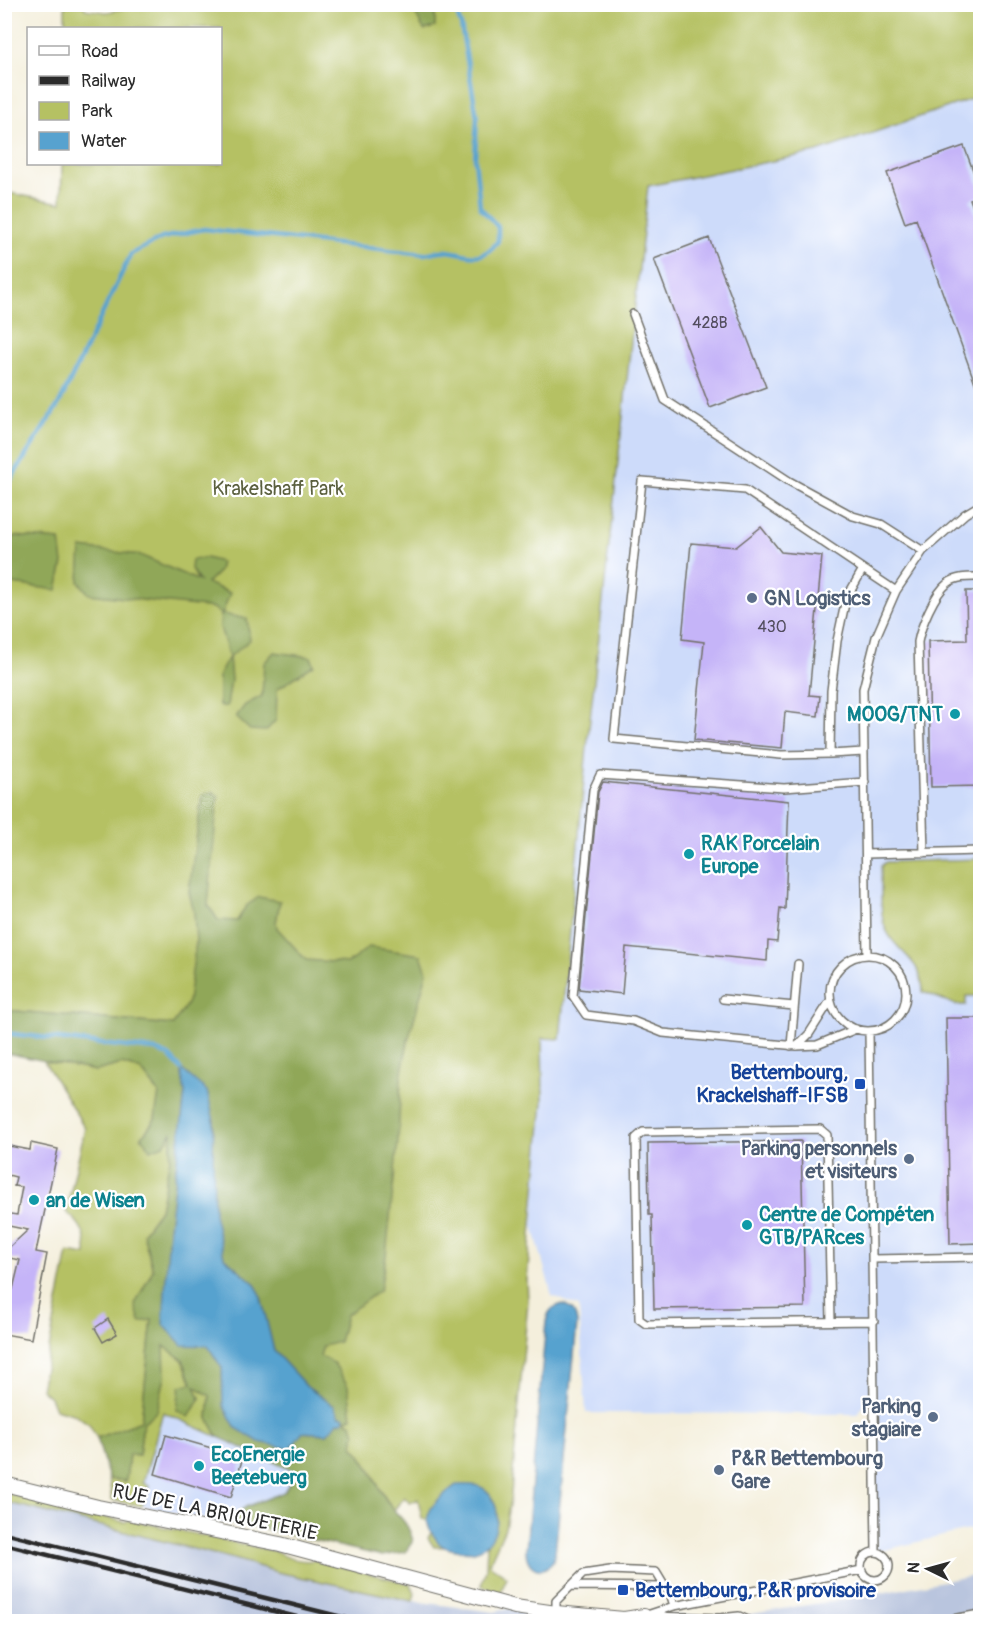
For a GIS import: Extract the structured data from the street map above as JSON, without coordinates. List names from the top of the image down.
{
  "streets": {
    "street": ["RUE DE LA BRIQUETERIE"]
  },
  "parks": ["Krakelshaff Park"],
  "places": {
    "other": [
      "GN Logistics",
      "MOOG/TNT",
      "RAK Porcelain Europe",
      "Parking personnels et visiteurs",
      "an de Wisen",
      "Centre de Compéten GTB/PARces",
      "Parking stagiaire",
      "EcoEnergie Beetebuerg",
      "P&R Bettembourg Gare"
    ],
    "transit": ["Bettembourg, Krackelshaff-IFSB", "Bettembourg, P&R provisoire"]
  },
  "house_numbers": ["428B", "430"],
  "legend": [
    "Road",
    "Railway",
    "Park",
    "Water"
  ],
  "north": "left"
}
